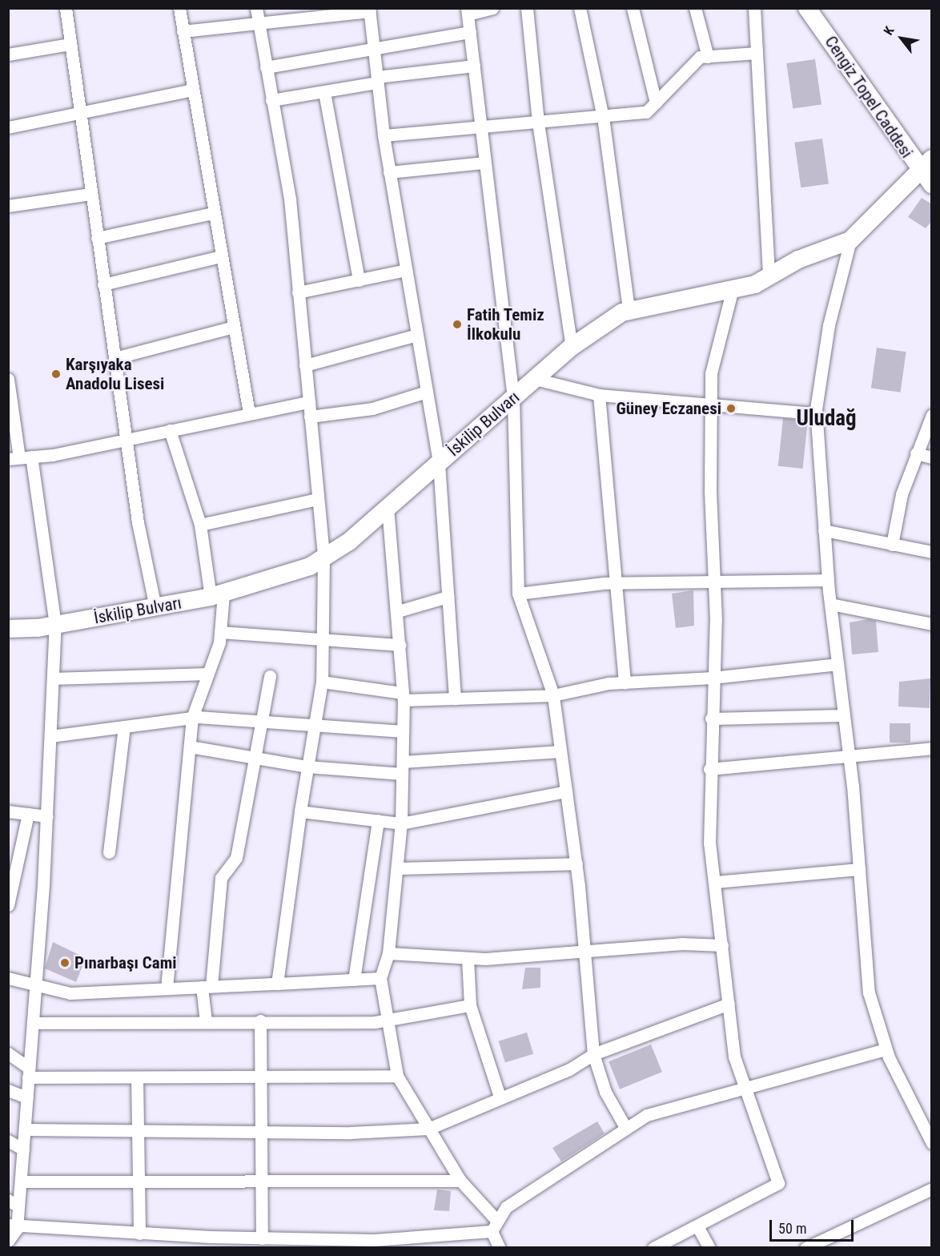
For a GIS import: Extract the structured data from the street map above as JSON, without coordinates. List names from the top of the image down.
{
  "streets": {
    "main road": ["Cengiz Topel Caddesi", "İskilip Bulvarı"]
  },
  "crossings": [
    ["Cengiz Topel Caddesi", "İskilip Bulvarı"]
  ],
  "districts": ["Uludağ"],
  "places": [
    "Fatih Temiz İlkokulu",
    "Karşıyaka Anadolu Lisesi",
    "Güney Eczanesi",
    "Pınarbaşı Cami"
  ],
  "scale_bar": "50 m",
  "north": "top left"
}
